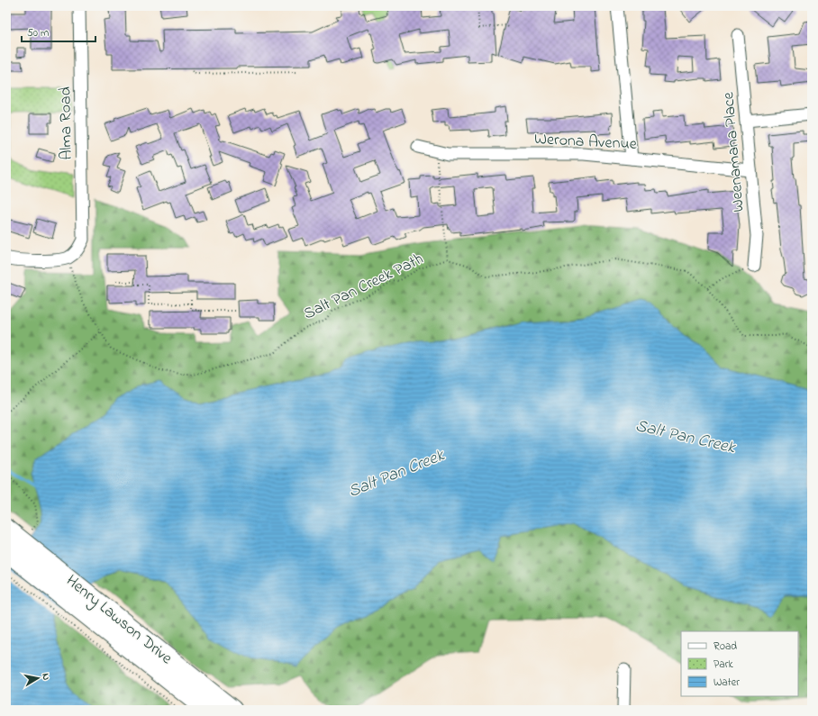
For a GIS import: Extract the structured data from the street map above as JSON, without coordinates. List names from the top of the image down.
{
  "streets": {
    "main road": ["Henry Lawson Drive"],
    "street": ["Alma Road", "Werona Avenue", "Weenamana Place"],
    "path": ["Salt Pan Creek Path"]
  },
  "crossings": [
    ["Alma Road", "Salt Pan Creek Path"],
    ["Werona Avenue", "Weenamana Place"]
  ],
  "water": ["Salt Pan Creek"],
  "legend": ["Road", "Park", "Water"],
  "scale_bar": "50 m",
  "north": "right"
}
